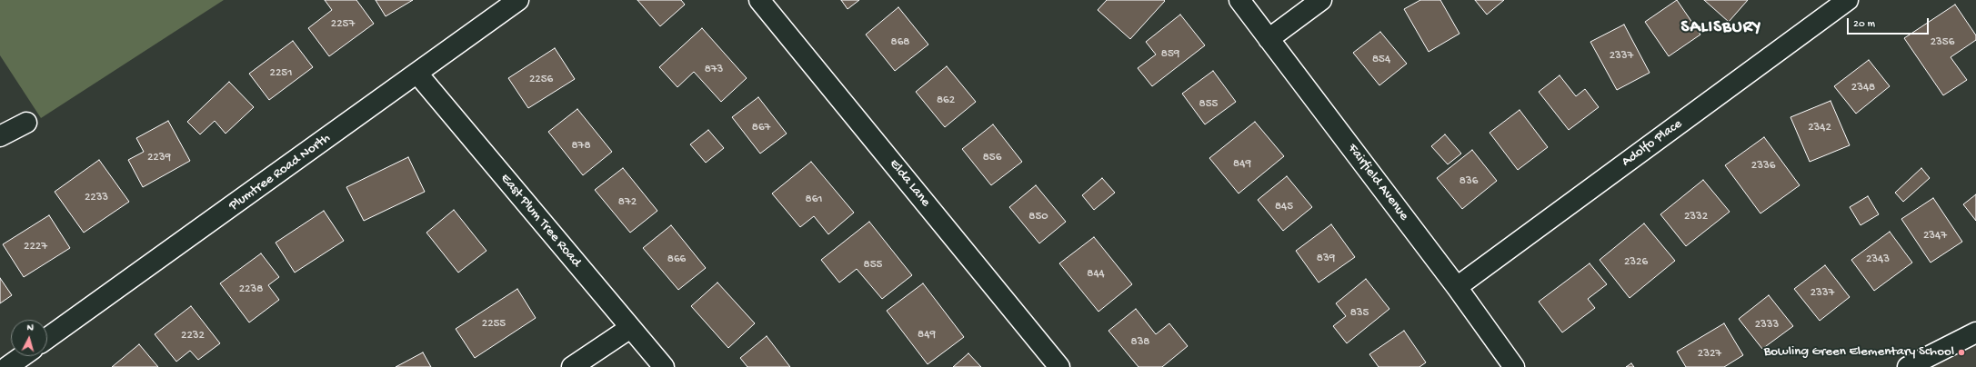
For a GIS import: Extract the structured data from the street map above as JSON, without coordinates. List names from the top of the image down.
{
  "streets": {
    "street": [
      "Adolfo Place",
      "Plumtree Road North",
      "Fairfield Avenue",
      "Elda Lane",
      "East Plum Tree Road"
    ]
  },
  "crossings": [
    ["Adolfo Place", "Fairfield Avenue"],
    ["Plumtree Road North", "East Plum Tree Road"]
  ],
  "districts": ["SALISBURY"],
  "places": ["Bowling Green Elementary School"],
  "house_numbers": [
    "2257",
    "868",
    "2356",
    "859",
    "2337",
    "854",
    "873",
    "2251",
    "2256",
    "2348",
    "862",
    "855",
    "867",
    "2342",
    "878",
    "2239",
    "856",
    "849",
    "2336",
    "836",
    "2233",
    "861",
    "872",
    "845",
    "850",
    "2332",
    "2347",
    "2227",
    "839",
    "866",
    "2343",
    "2326",
    "855",
    "844",
    "2238",
    "2337",
    "835",
    "2255",
    "2333",
    "849",
    "2232",
    "838",
    "2327"
  ],
  "scale_bar": "20 m",
  "north": "top"
}
